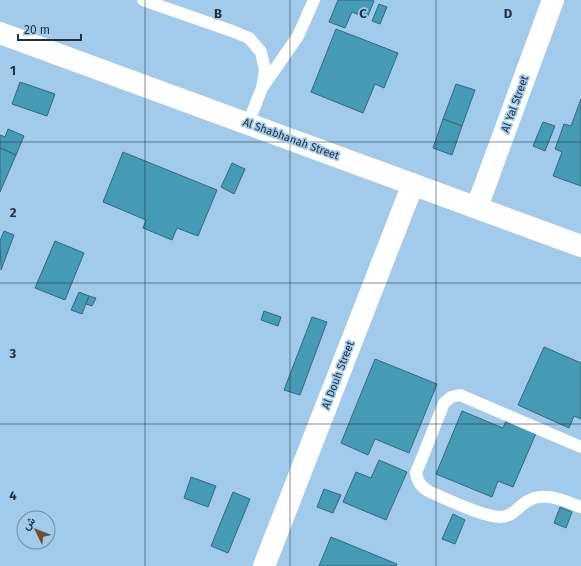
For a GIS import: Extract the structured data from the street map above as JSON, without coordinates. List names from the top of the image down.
{
  "streets": {
    "street": ["Al Yal Street", "Al Shabhanah Street", "Al Douh Street"]
  },
  "crossings": [
    ["Al Yal Street", "Al Shabhanah Street"],
    ["Al Shabhanah Street", "Al Douh Street"]
  ],
  "scale_bar": "20 m",
  "north": "top left",
  "grid": {
    "columns": ["B", "C", "D"],
    "rows": [
      "1",
      "2",
      "3",
      "4"
    ]
  }
}
